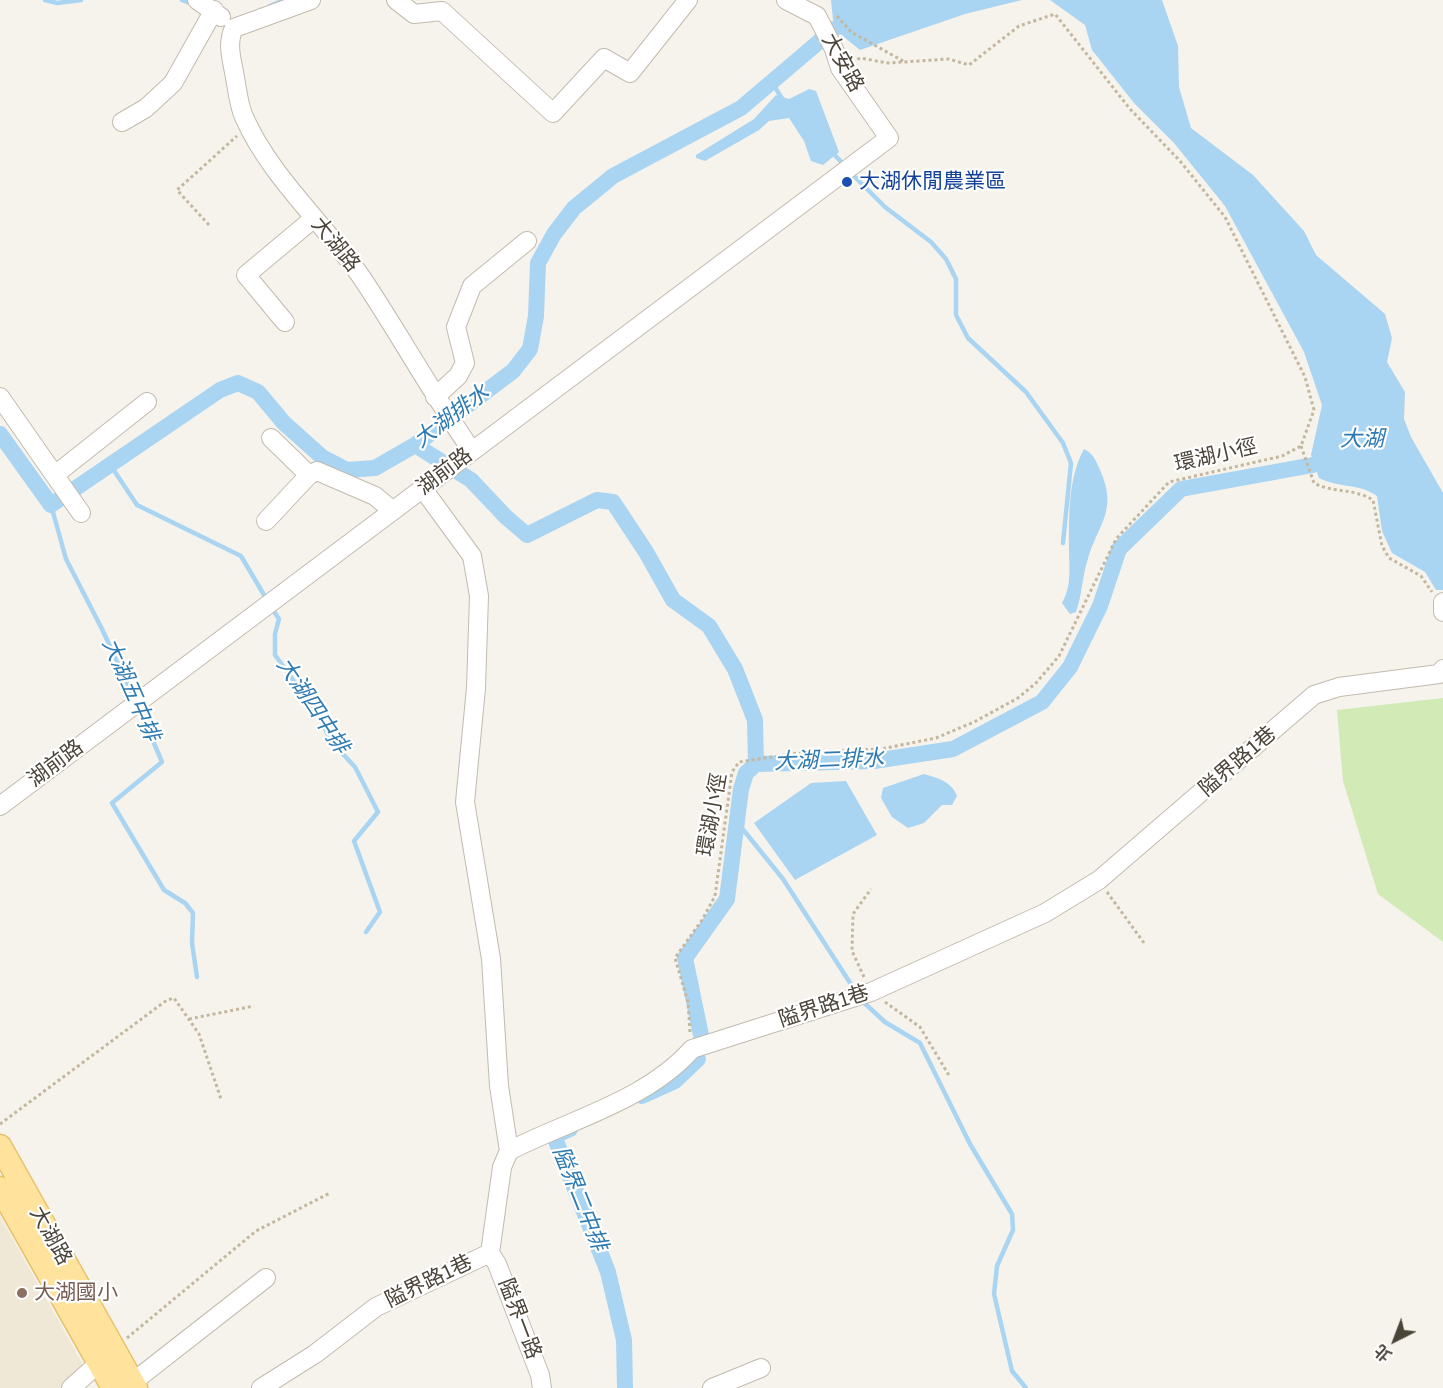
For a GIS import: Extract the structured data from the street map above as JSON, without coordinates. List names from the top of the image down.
{
  "streets": {
    "main road": ["大湖路"],
    "street": [
      "大安路",
      "湖前路",
      "隘界路1巷",
      "隘界一路"
    ],
    "path": ["環湖小徑"]
  },
  "crossings": [
    ["大安路", "湖前路"],
    ["大湖路", "湖前路"],
    ["環湖小徑", "隘界路1巷"],
    ["隘界路1巷", "隘界一路"]
  ],
  "water": [
    "大湖排水",
    "大湖",
    "大湖五中排",
    "大湖四中排",
    "大湖二排水",
    "隘界二中排"
  ],
  "places": ["大湖休閒農業區", "大湖國小"],
  "north": "bottom left"
}
